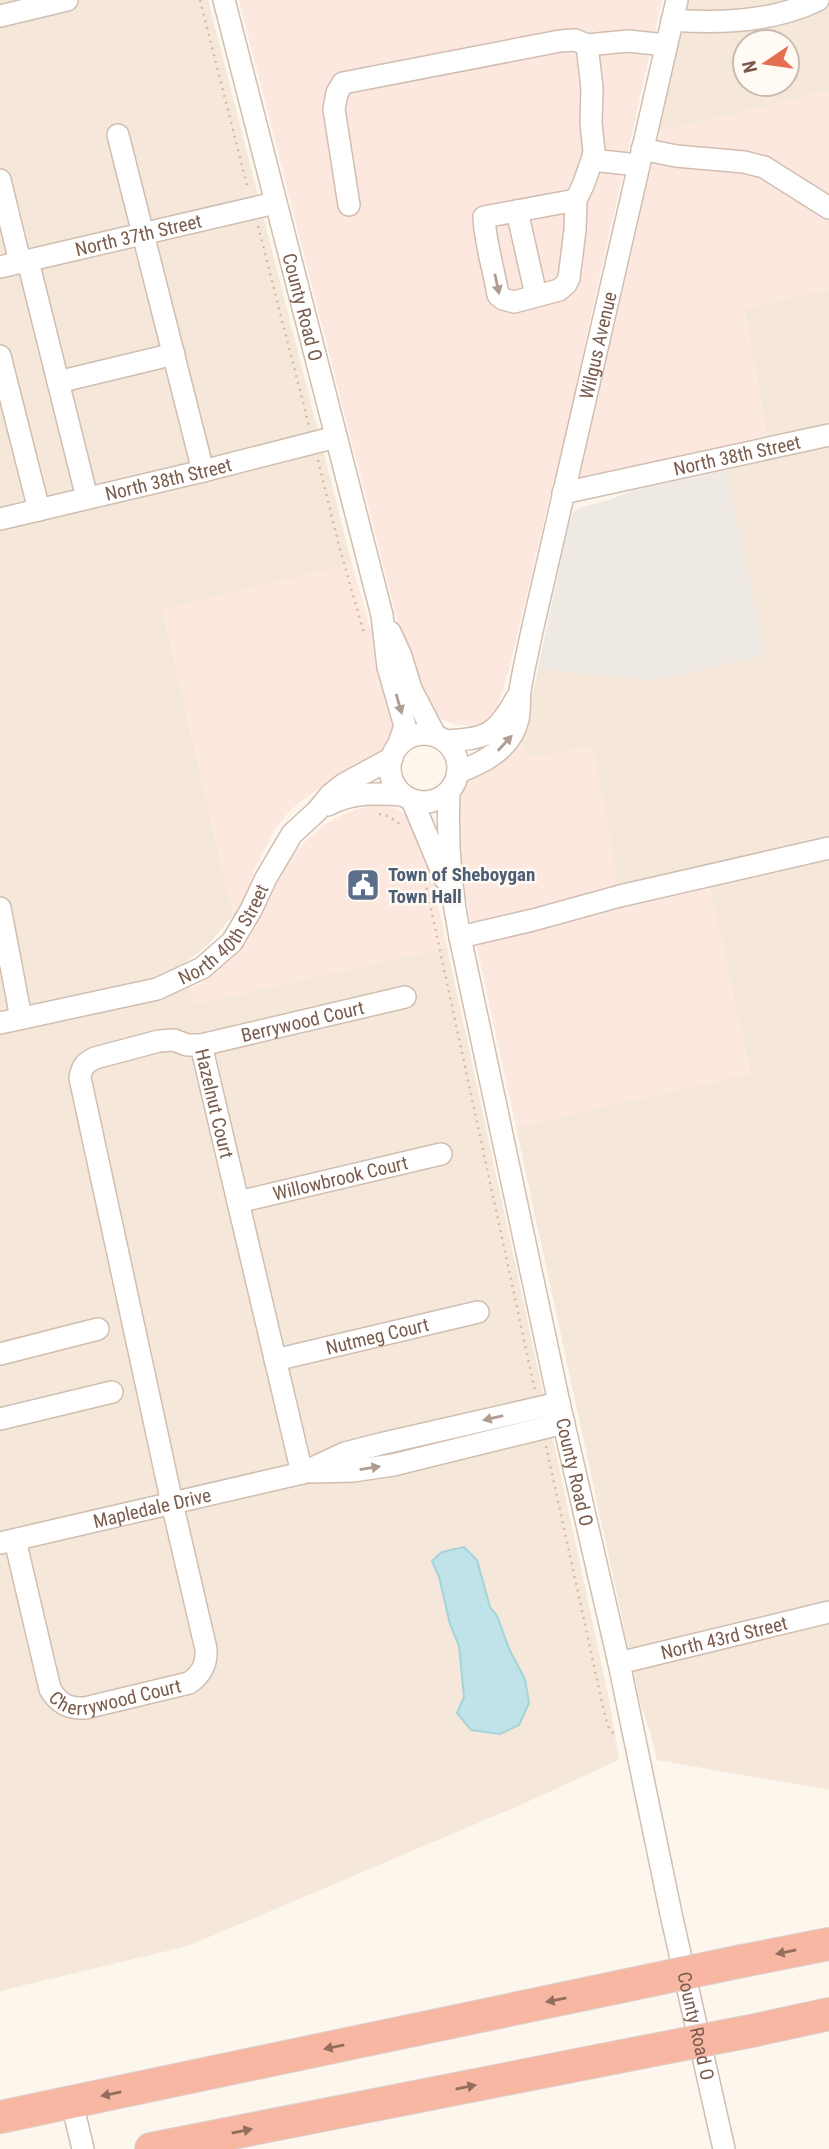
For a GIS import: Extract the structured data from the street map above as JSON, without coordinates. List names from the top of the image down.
{
  "streets": {
    "street": [
      "North 37th Street",
      "County Road O",
      "Wilgus Avenue",
      "North 38th Street",
      "North 40th Street",
      "Berrywood Court",
      "Hazelnut Court",
      "Willowbrook Court",
      "Nutmeg Court",
      "Mapledale Drive",
      "North 43rd Street",
      "Cherrywood Court"
    ]
  },
  "crossings": [
    ["North 37th Street", "County Road O"],
    ["County Road O", "Wilgus Avenue"],
    ["County Road O", "North 38th Street"],
    ["County Road O", "North 40th Street"],
    ["County Road O", "Mapledale Drive"],
    ["County Road O", "North 43rd Street"],
    ["Wilgus Avenue", "North 38th Street"],
    ["Wilgus Avenue", "North 40th Street"],
    ["Berrywood Court", "Hazelnut Court"],
    ["Hazelnut Court", "Willowbrook Court"],
    ["Hazelnut Court", "Nutmeg Court"],
    ["Hazelnut Court", "Mapledale Drive"],
    ["Hazelnut Court", "Cherrywood Court"],
    ["Mapledale Drive", "Cherrywood Court"]
  ],
  "places": {
    "public building": ["Town of Sheboygan Town Hall"]
  },
  "north": "left"
}
